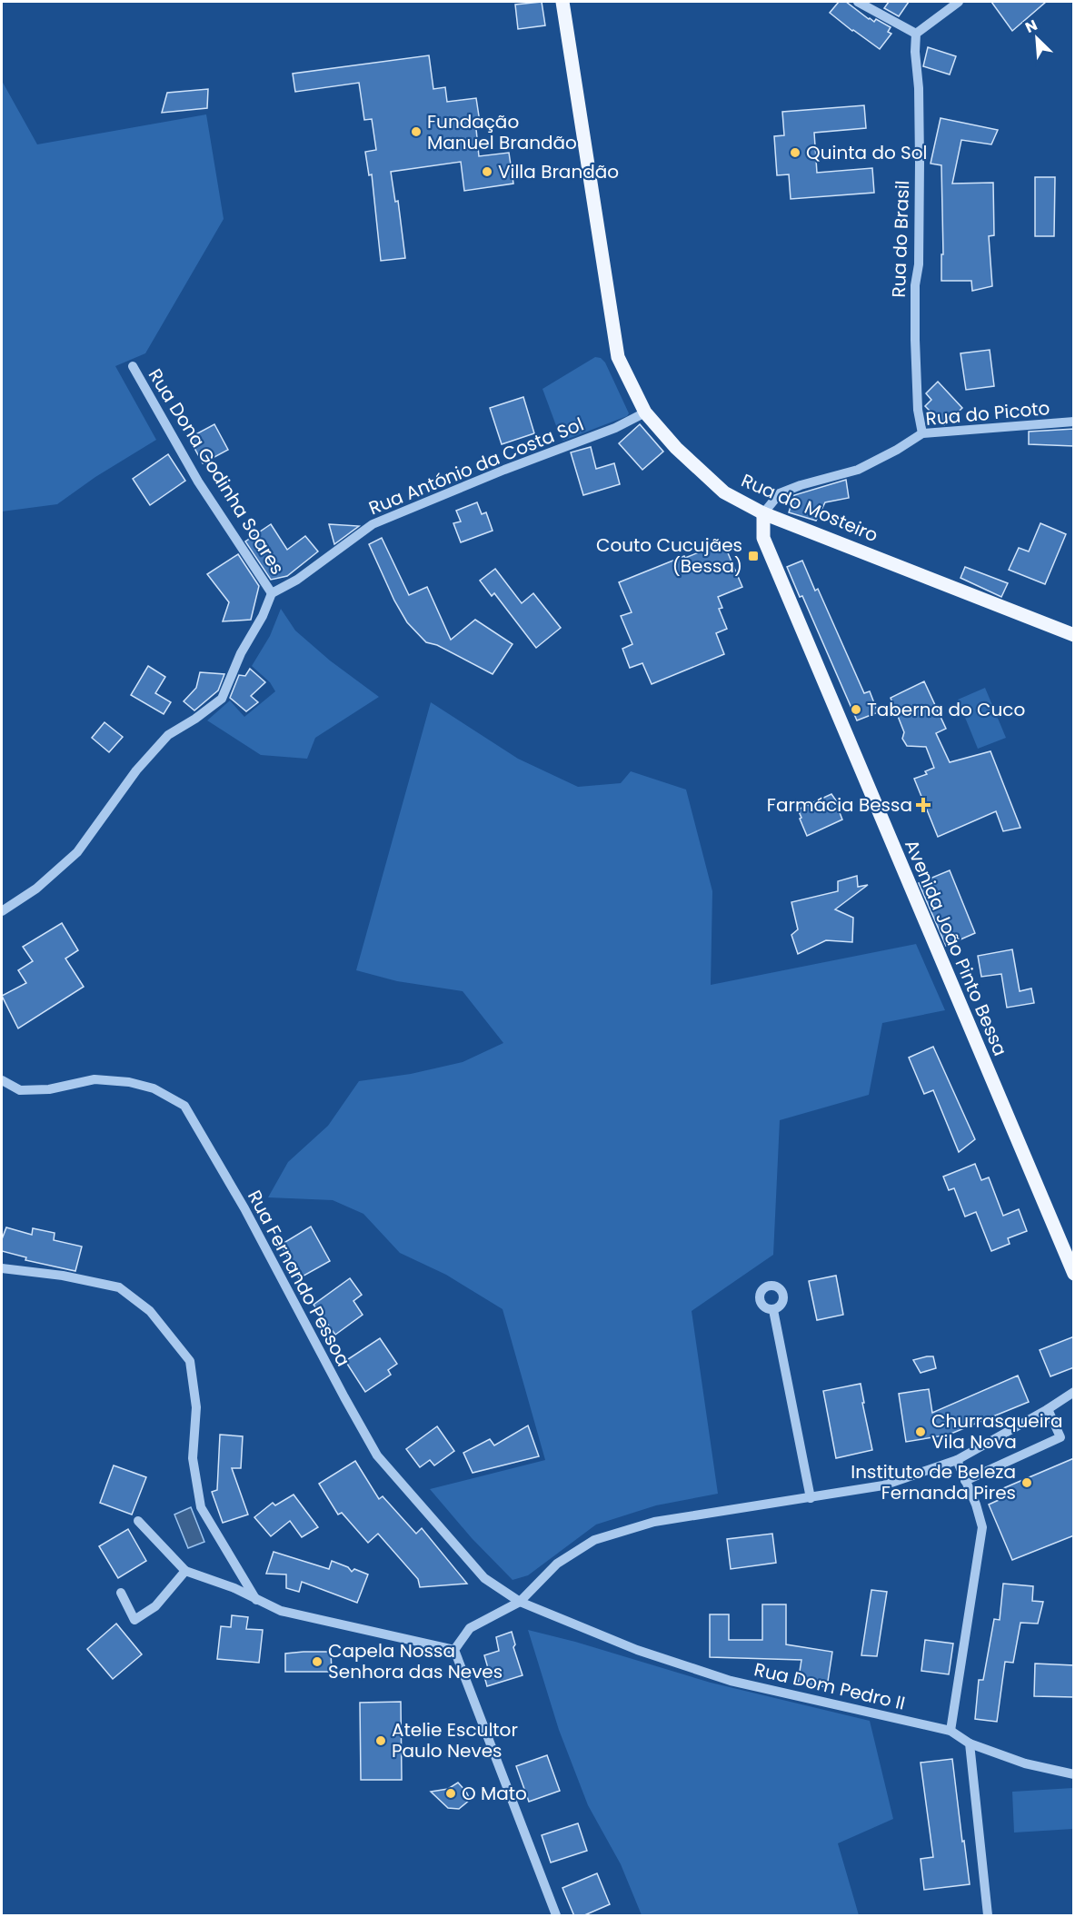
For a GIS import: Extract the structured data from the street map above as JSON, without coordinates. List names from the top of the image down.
{
  "streets": {
    "main road": ["Rua do Mosteiro", "Avenida João Pinto Bessa"],
    "street": [
      "Rua do Brasil",
      "Rua do Picoto",
      "Rua António da Costa Sol",
      "Rua Dona Godinha Soares",
      "Rua Fernando Pessoa",
      "Rua Dom Pedro II"
    ]
  },
  "crossings": [
    ["Rua do Brasil", "Rua do Picoto"],
    ["Rua do Picoto", "Rua do Mosteiro"],
    ["Rua do Picoto", "Avenida João Pinto Bessa"],
    ["Rua António da Costa Sol", "Rua Dona Godinha Soares"],
    ["Rua António da Costa Sol", "Rua do Mosteiro"],
    ["Rua do Mosteiro", "Avenida João Pinto Bessa"],
    ["Rua Fernando Pessoa", "Rua Dom Pedro II"]
  ],
  "places": {
    "other": [
      "Fundação Manuel Brandão",
      "Quinta do Sol",
      "Villa Brandão",
      "Taberna do Cuco",
      "Churrasqueira Vila Nova",
      "Instituto de Beleza Fernanda Pires",
      "Capela Nossa Senhora das Neves",
      "Atelie Escultor Paulo Neves",
      "O Mato"
    ],
    "transit": ["Couto Cucujães (Bessa)"],
    "health": ["Farmácia Bessa"]
  },
  "north": "top left"
}
